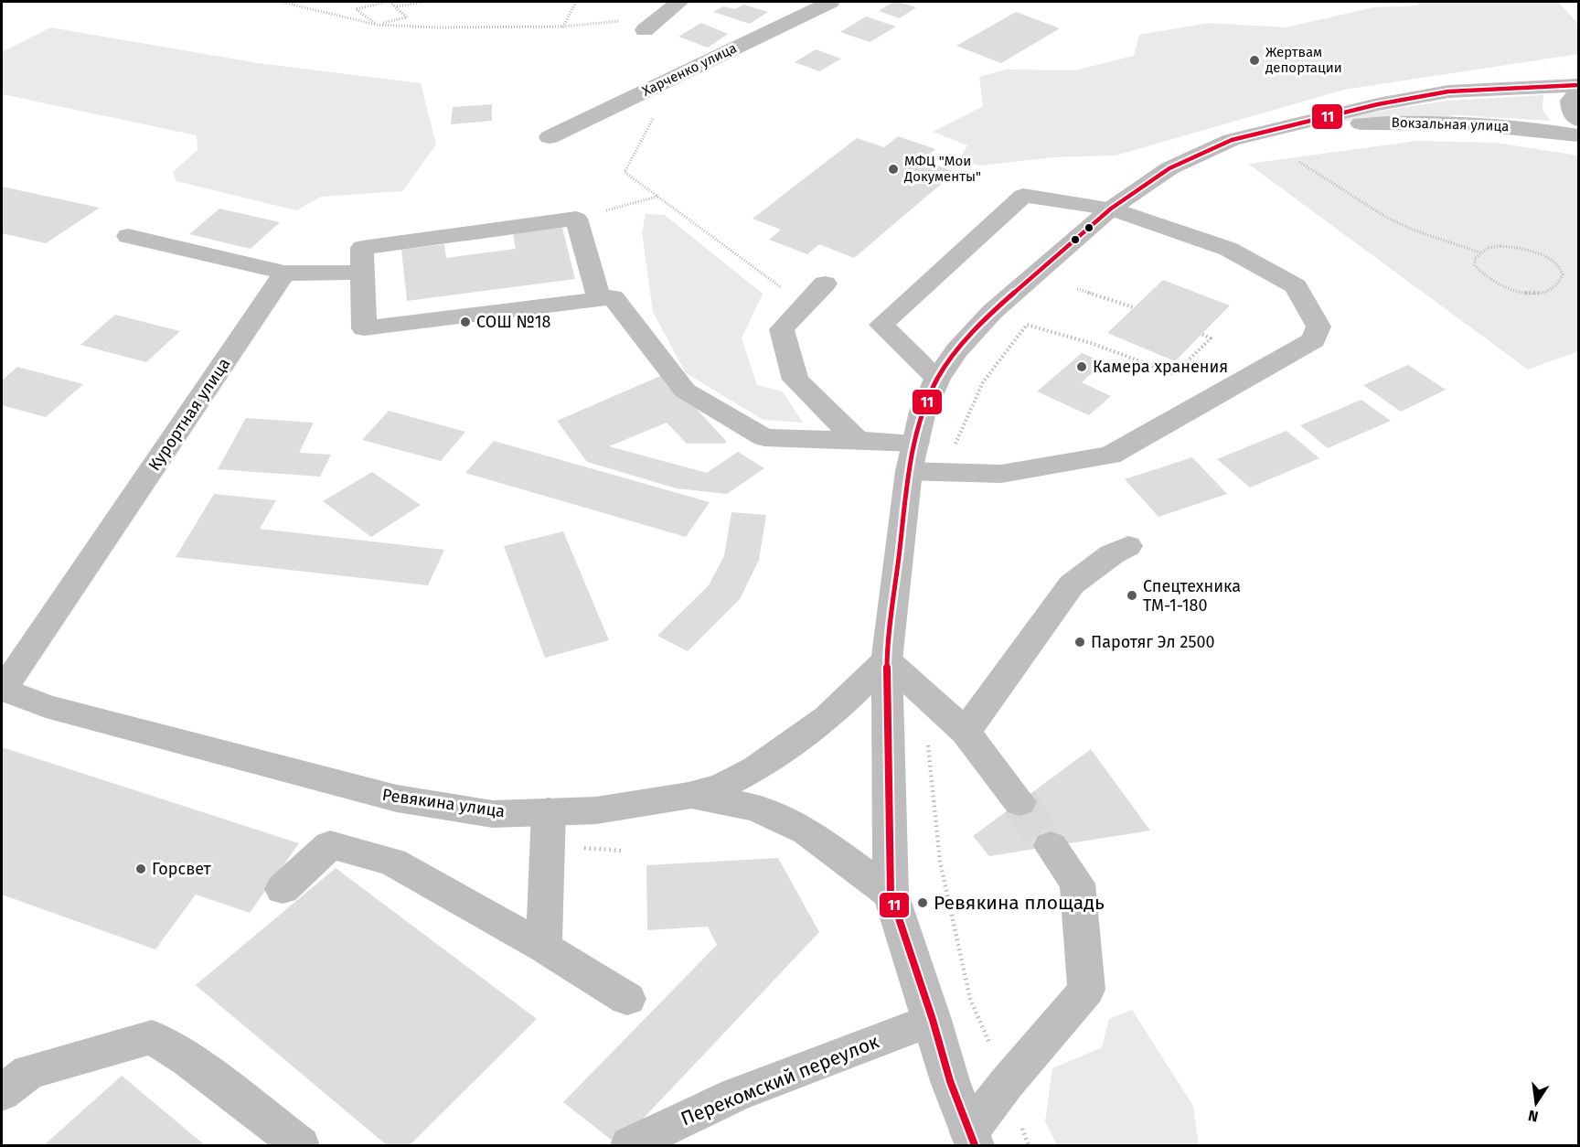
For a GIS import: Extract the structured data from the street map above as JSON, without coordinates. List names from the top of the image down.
{
  "streets": {
    "main road": ["Вокзальная улица", "Ревякина улица"],
    "street": ["Харченко улица", "Курортная улица", "Перекомский переулок"]
  },
  "crossings": [
    ["Вокзальная улица", "Ревякина улица"],
    ["Вокзальная улица", "Перекомский переулок"],
    ["Курортная улица", "Ревякина улица"]
  ],
  "places": [
    "Жертвам депортации",
    "МФЦ \"Мои Документы\"",
    "СОШ №18",
    "Камера хранения",
    "Спецтехника ТМ-1-180",
    "Паротяг Эл 2500",
    "Горсвет",
    "Ревякина площадь"
  ],
  "lines": ["transit line 11"],
  "north": "bottom"
}
